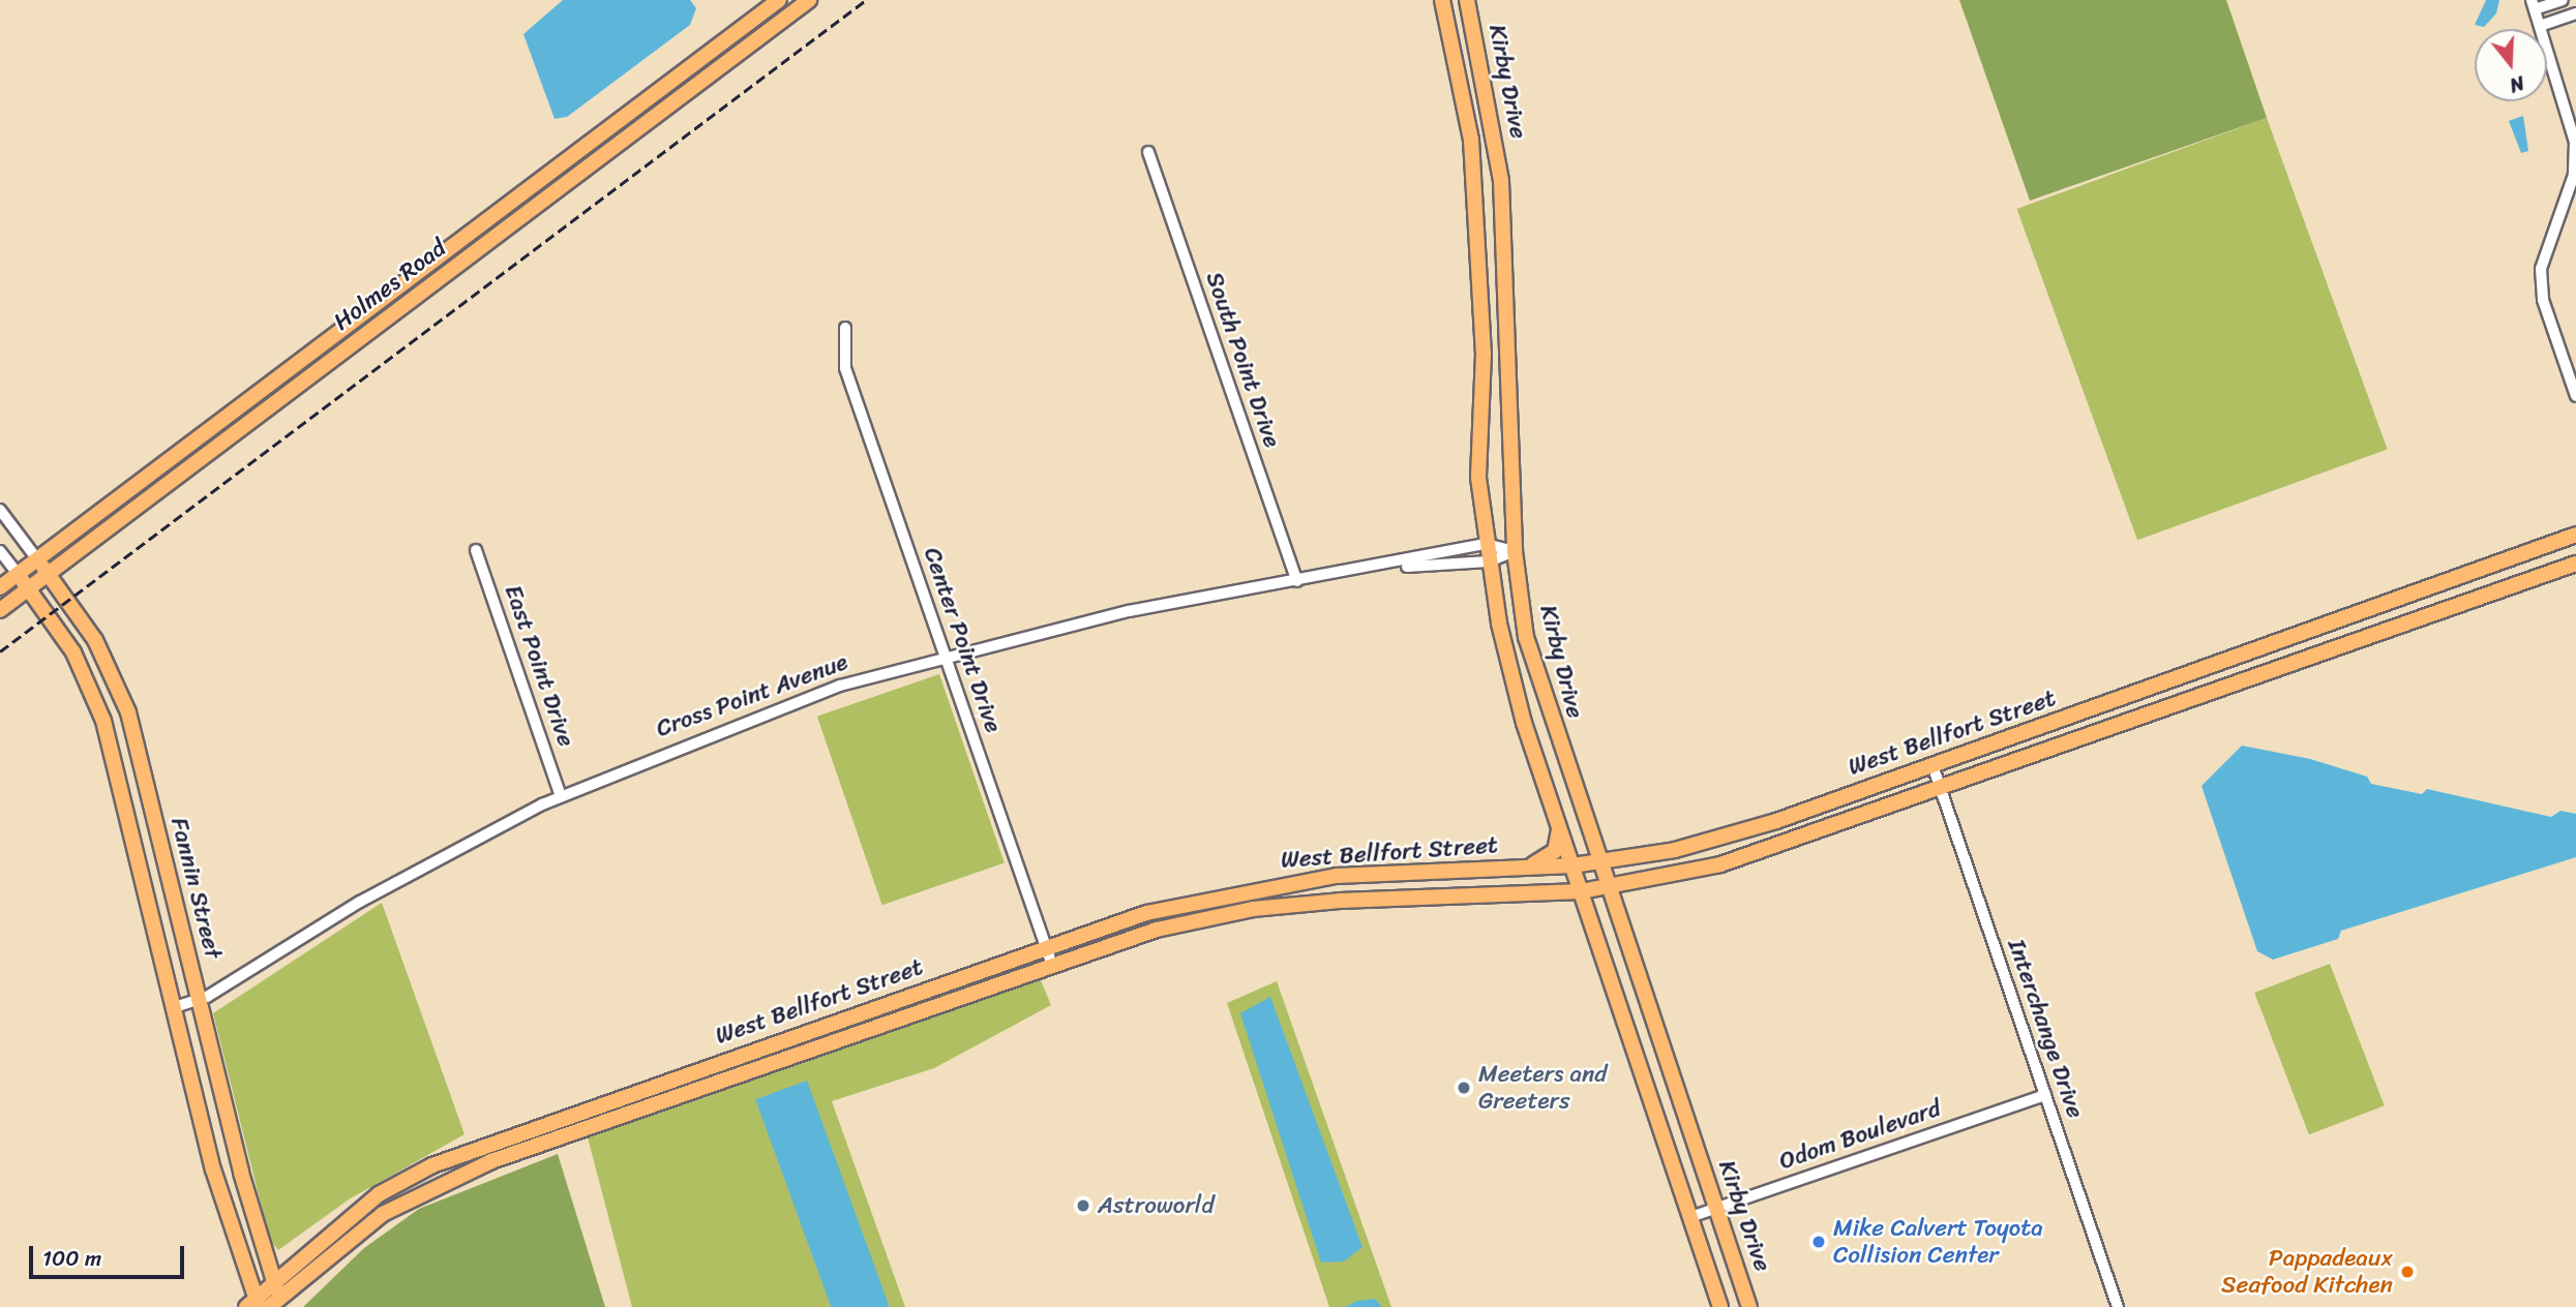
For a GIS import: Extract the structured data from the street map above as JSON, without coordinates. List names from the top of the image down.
{
  "streets": {
    "main road": [
      "Kirby Drive",
      "Holmes Road",
      "West Bellfort Street",
      "Fannin Street"
    ],
    "street": [
      "South Point Drive",
      "Center Point Drive",
      "East Point Drive",
      "Cross Point Avenue",
      "Interchange Drive",
      "Odom Boulevard"
    ]
  },
  "crossings": [
    ["Kirby Drive", "Cross Point Avenue"],
    ["Kirby Drive", "West Bellfort Street"],
    ["Kirby Drive", "Odom Boulevard"],
    ["Holmes Road", "Fannin Street"],
    ["South Point Drive", "Cross Point Avenue"],
    ["Center Point Drive", "Cross Point Avenue"],
    ["Center Point Drive", "West Bellfort Street"],
    ["East Point Drive", "Cross Point Avenue"],
    ["Cross Point Avenue", "Fannin Street"],
    ["West Bellfort Street", "Fannin Street"],
    ["West Bellfort Street", "Interchange Drive"],
    ["Interchange Drive", "Odom Boulevard"]
  ],
  "places": [
    "Meeters and Greeters",
    "Astroworld",
    "Mike Calvert Toyota Collision Center",
    "Pappadeaux Seafood Kitchen"
  ],
  "scale_bar": "100 m",
  "north": "bottom"
}
